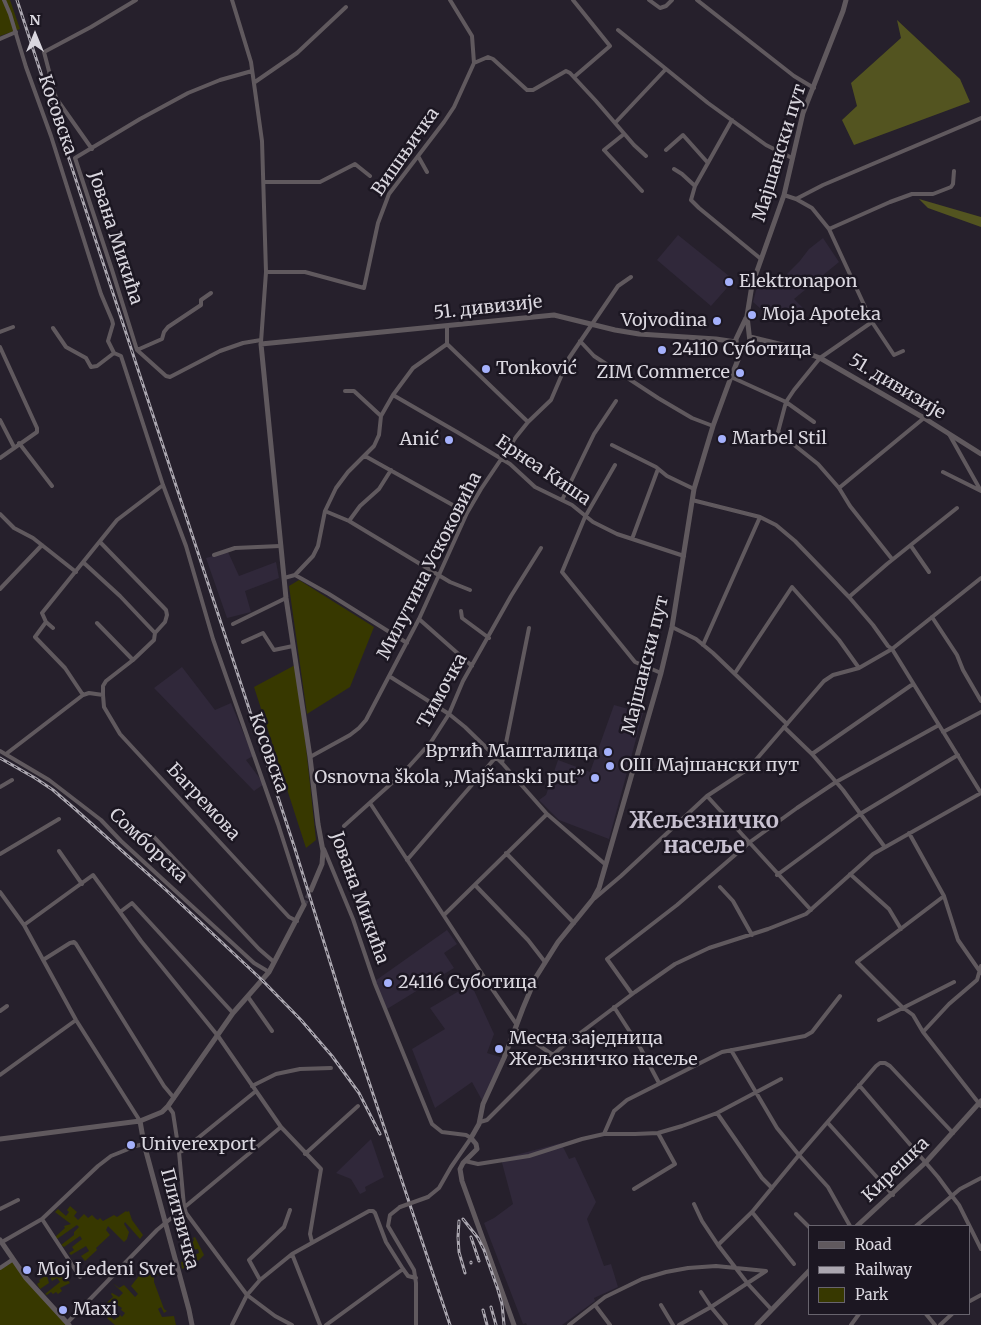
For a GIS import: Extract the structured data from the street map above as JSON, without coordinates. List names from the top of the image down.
{
  "streets": {
    "street": [
      "Косовска",
      "Вишњичка",
      "Мајшански пут",
      "Јована Микића",
      "51. дивизије",
      "Ернеа Киша",
      "Милутина Ускоковића",
      "Тимочка",
      "Багремова",
      "Сомборска",
      "Кирешка",
      "Плитвичка"
    ]
  },
  "crossings": [
    ["Косовска", "Багремова"],
    ["Косовска", "Сомборска"],
    ["Косовска", "Плитвичка"],
    ["Вишњичка", "Јована Микића"],
    ["Мајшански пут", "Јована Микића"],
    ["Мајшански пут", "51. дивизије"],
    ["Мајшански пут", "Ернеа Киша"],
    ["Јована Микића", "51. дивизије"],
    ["Јована Микића", "Милутина Ускоковића"],
    ["51. дивизије", "Милутина Ускоковића"],
    ["Ернеа Киша", "Милутина Ускоковића"]
  ],
  "districts": ["Жељезничко насеље"],
  "places": [
    "Elektronapon",
    "Moja Apoteka",
    "Vojvodina",
    "24110 Суботица",
    "Tonković",
    "ZIM Commerce",
    "Marbel Stil",
    "Anić",
    "Вртић Машталица",
    "ОШ Мајшански пут",
    "Osnovna škola „Majšanski put”",
    "24116 Суботица",
    "Месна заједница Жељезничко насеље",
    "Univerexport",
    "Moj Ledeni Svet",
    "Maxi"
  ],
  "legend": ["Road", "Railway", "Park"],
  "north": "top"
}
